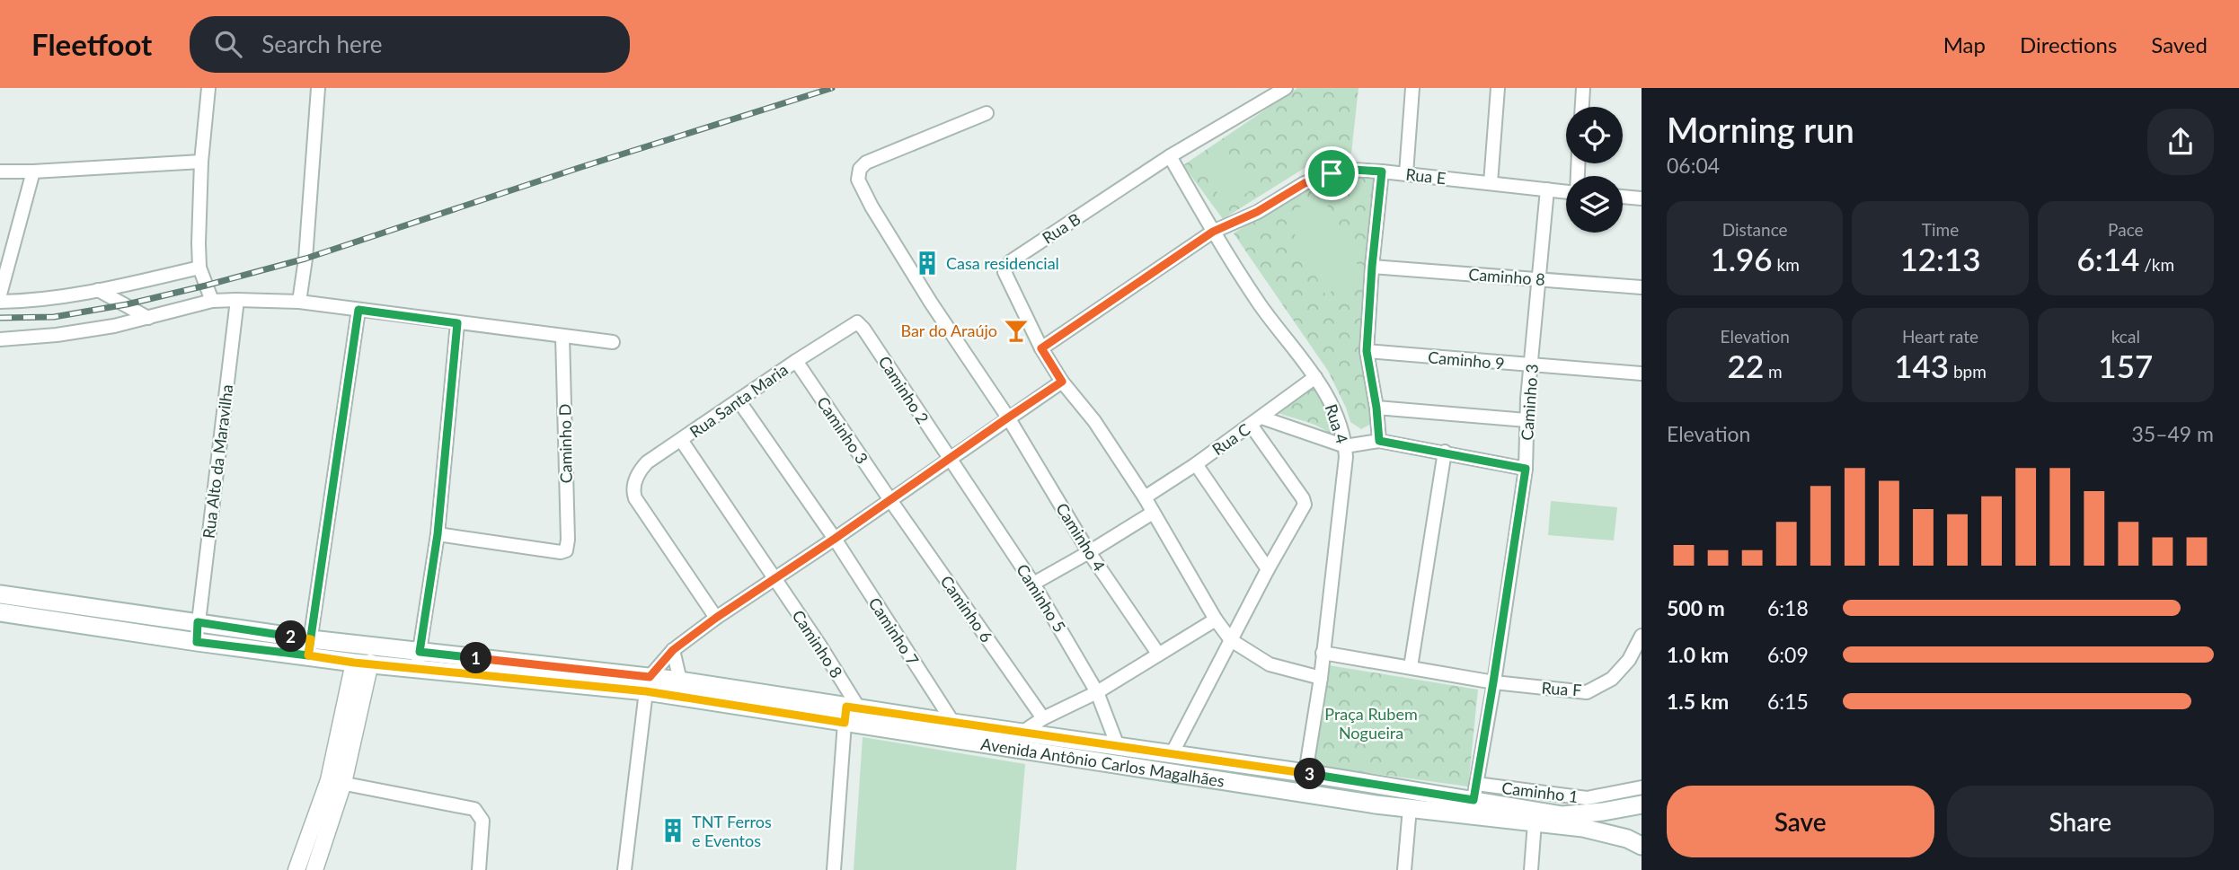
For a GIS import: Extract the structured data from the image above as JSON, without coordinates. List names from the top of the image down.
{
  "streets": {
    "main road": ["Avenida Antônio Carlos Magalhães"],
    "street": [
      "Rua E",
      "Rua B",
      "Caminho 8",
      "Caminho 9",
      "Caminho 2",
      "Rua Santa Maria",
      "Caminho 3",
      "Rua 4",
      "Rua C",
      "Caminho D",
      "Rua Alto da Maravilha",
      "Caminho 4",
      "Caminho 5",
      "Caminho 6",
      "Caminho 7",
      "Rua F",
      "Caminho 1"
    ]
  },
  "crossings": [
    ["Rua E", "Rua B"],
    ["Rua E", "Caminho 3"],
    ["Rua E", "Rua 4"],
    ["Rua B", "Rua 4"],
    ["Rua B", "Rua C"],
    ["Caminho 8", "Caminho 3"],
    ["Caminho 8", "Avenida Antônio Carlos Magalhães"],
    ["Caminho 9", "Caminho 3"],
    ["Caminho 2", "Rua Santa Maria"],
    ["Caminho 2", "Caminho 5"],
    ["Rua Santa Maria", "Caminho 3"],
    ["Caminho 3", "Caminho 6"],
    ["Caminho 3", "Rua F"],
    ["Caminho 3", "Avenida Antônio Carlos Magalhães"],
    ["Caminho 3", "Caminho 1"],
    ["Rua 4", "Rua C"],
    ["Rua 4", "Avenida Antônio Carlos Magalhães"],
    ["Rua Alto da Maravilha", "Avenida Antônio Carlos Magalhães"],
    ["Caminho 5", "Avenida Antônio Carlos Magalhães"],
    ["Caminho 7", "Avenida Antônio Carlos Magalhães"],
    ["Avenida Antônio Carlos Magalhães", "Caminho 1"]
  ],
  "parks": ["Praça Rubem Nogueira"],
  "places": {
    "building": ["Casa residencial", "TNT Ferros e Eventos"],
    "bar": ["Bar do Araújo"]
  },
  "page": {
    "header": "Fleetfoot",
    "search": "Search here",
    "nav": ["Map", "Directions", "Saved"],
    "heading": ["Morning run", "06:04"],
    "stats": [
      ["Distance", "1.96 km"],
      ["Time", "12:13"],
      ["Pace", "6:14 /km"],
      ["Elevation", "22 m"],
      ["Heart rate", "143 bpm"],
      ["kcal", "157"]
    ],
    "chart": ["Elevation", "35–49 m"],
    "list": [
      {
        "name": "500 m",
        "note": "6:18"
      },
      {
        "name": "1.0 km",
        "note": "6:09"
      },
      {
        "name": "1.5 km",
        "note": "6:15"
      }
    ],
    "pins": ["2", "1", "3"],
    "buttons": ["Save", "Share"]
  }
}
